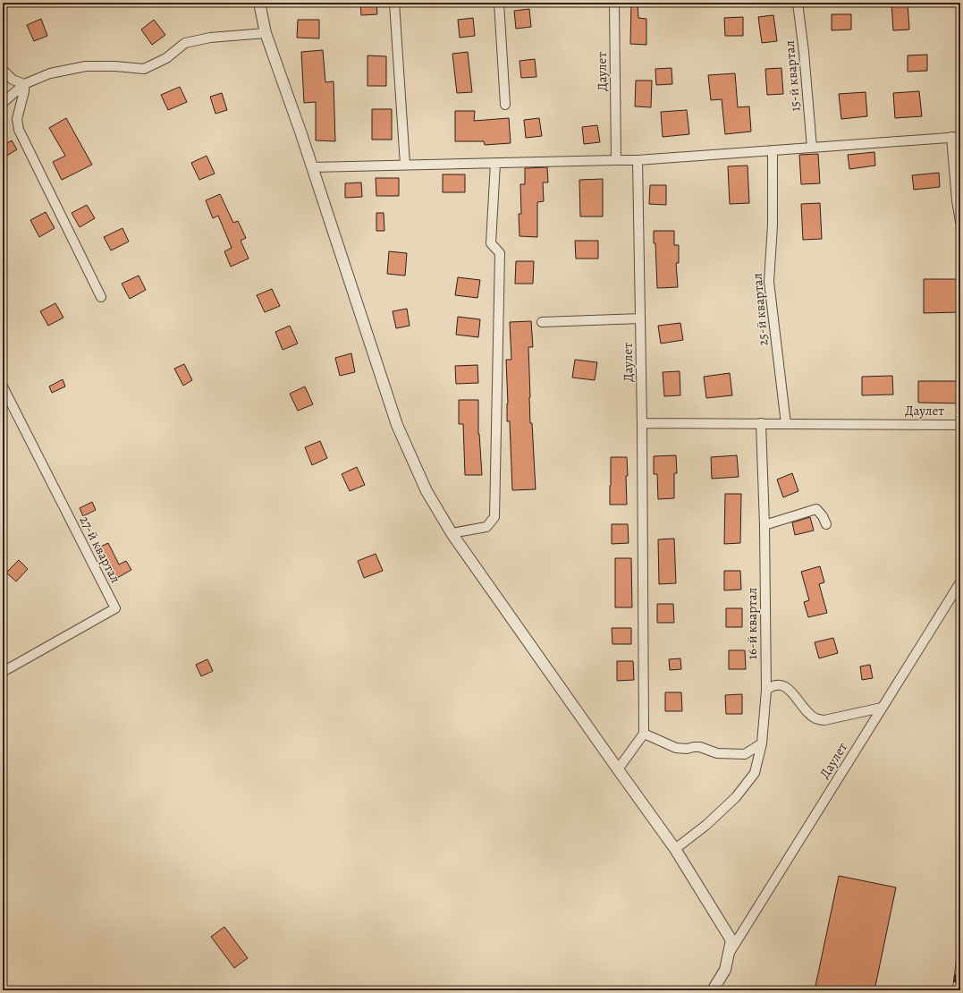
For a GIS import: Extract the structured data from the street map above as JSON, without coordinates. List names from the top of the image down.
{
  "streets": {
    "street": [
      "Даулет",
      "15-й квартал",
      "25-й квартал",
      "27-й квартал",
      "16-й квартал"
    ]
  },
  "crossings": [
    ["Даулет", "25-й квартал"],
    ["Даулет", "16-й квартал"]
  ]
}
